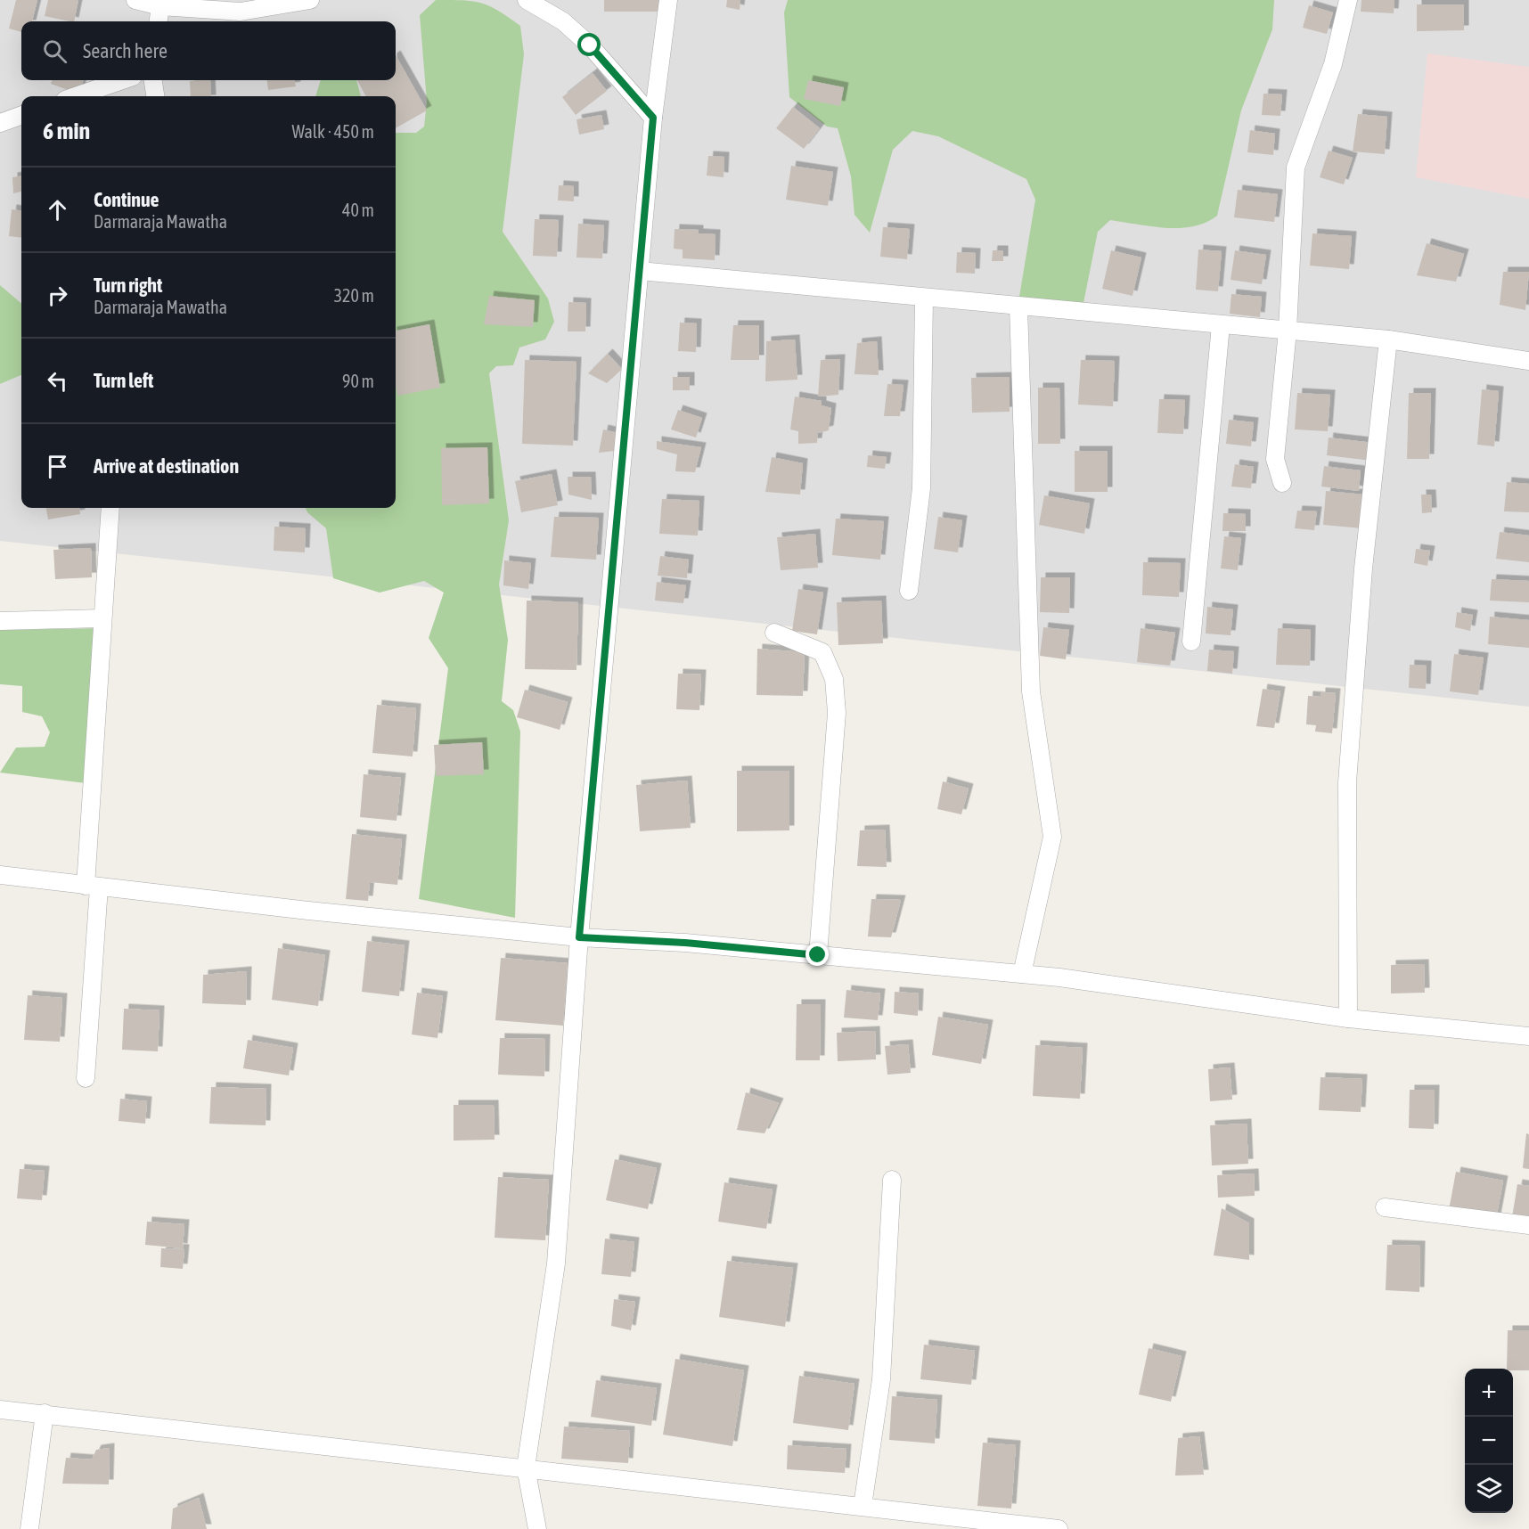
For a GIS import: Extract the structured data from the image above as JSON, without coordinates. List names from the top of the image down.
{
  "page": {
    "search": "Search here",
    "heading": ["6 min", "Walk · 450 m"],
    "list": [
      ["Continue", "Darmaraja Mawatha", "40 m"],
      ["Turn right", "Darmaraja Mawatha", "320 m"],
      ["Turn left", "90 m"],
      "Arrive at destination"
    ],
    "map_buttons": ["+", "−"]
  }
}
